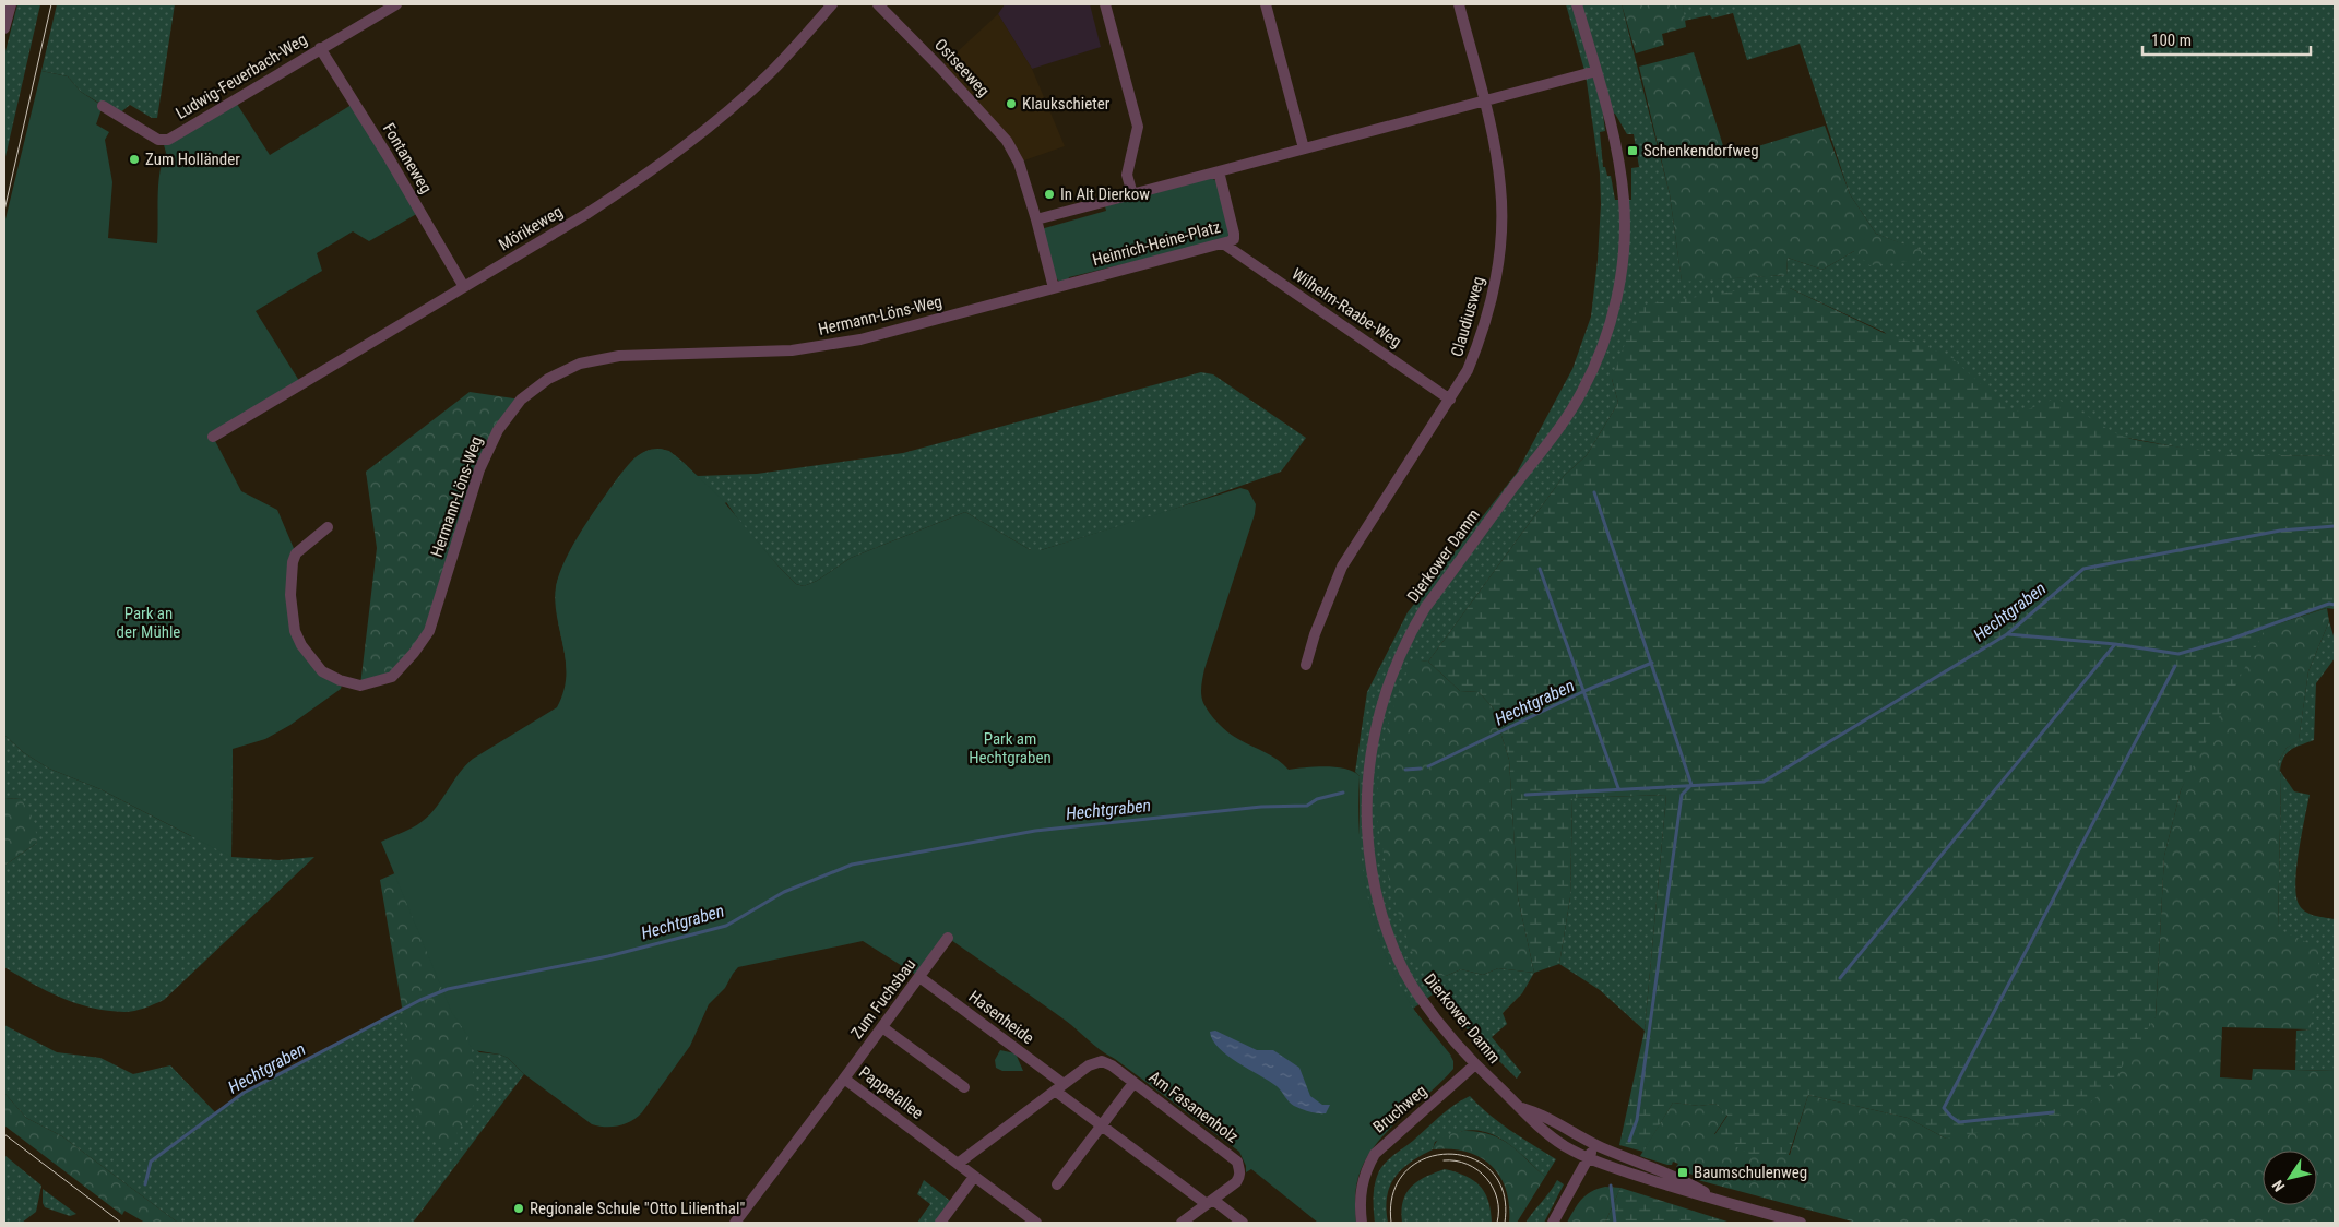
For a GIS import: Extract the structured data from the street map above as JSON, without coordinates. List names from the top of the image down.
{
  "streets": {
    "street": [
      "Ostseeweg",
      "Ludwig-Feuerbach-Weg",
      "Fontaneweg",
      "Mörikeweg",
      "Heinrich-Heine-Platz",
      "Wilhelm-Raabe-Weg",
      "Hermann-Löns-Weg",
      "Claudiusweg",
      "Dierkower Damm",
      "Zum Fuchsbau",
      "Hasenheide",
      "Pappelallee",
      "Am Fasanenholz",
      "Bruchweg"
    ]
  },
  "crossings": [
    ["Ludwig-Feuerbach-Weg", "Fontaneweg"],
    ["Fontaneweg", "Mörikeweg"],
    ["Heinrich-Heine-Platz", "Wilhelm-Raabe-Weg"],
    ["Heinrich-Heine-Platz", "Hermann-Löns-Weg"],
    ["Wilhelm-Raabe-Weg", "Claudiusweg"],
    ["Dierkower Damm", "Bruchweg"],
    ["Zum Fuchsbau", "Hasenheide"],
    ["Zum Fuchsbau", "Pappelallee"],
    ["Hasenheide", "Am Fasanenholz"],
    ["Pappelallee", "Am Fasanenholz"]
  ],
  "water": ["Hechtgraben"],
  "parks": ["Park an der Mühle", "Park am Hechtgraben"],
  "places": {
    "other": [
      "Klaukschieter",
      "Zum Holländer",
      "In Alt Dierkow",
      "Regionale Schule \"Otto Lilienthal\""
    ],
    "transit": ["Schenkendorfweg", "Baumschulenweg"]
  },
  "scale_bar": "100 m",
  "north": "bottom left"
}
